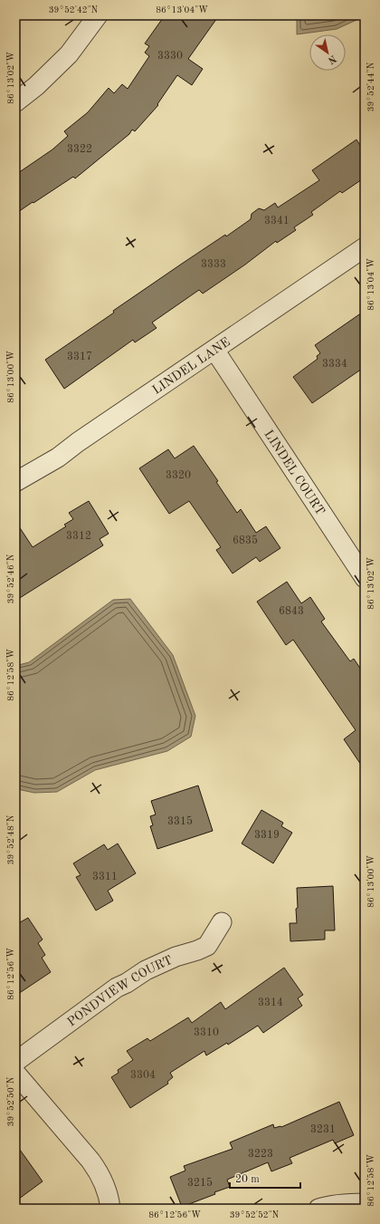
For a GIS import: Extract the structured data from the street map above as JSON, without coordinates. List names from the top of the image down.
{
  "streets": {
    "street": ["LINDEL LANE", "LINDEL COURT", "PONDVIEW COURT"]
  },
  "crossings": [
    ["LINDEL LANE", "LINDEL COURT"]
  ],
  "house_numbers": [
    "3330",
    "3322",
    "3341",
    "3333",
    "3317",
    "3334",
    "3320",
    "3312",
    "6835",
    "6843",
    "3315",
    "3319",
    "3311",
    "3314",
    "3310",
    "3304",
    "3231",
    "3223",
    "3215"
  ],
  "scale_bar": "20 m",
  "north": "bottom right",
  "coordinates": [
    "39°52'42\"N",
    "86°13'04\"W",
    "86°13'02\"W",
    "39°52'44\"N",
    "86°13'00\"W",
    "39°52'46\"N",
    "86°12'58\"W",
    "39°52'48\"N",
    "86°12'56\"W",
    "39°52'50\"N",
    "39°52'52\"N"
  ]
}
